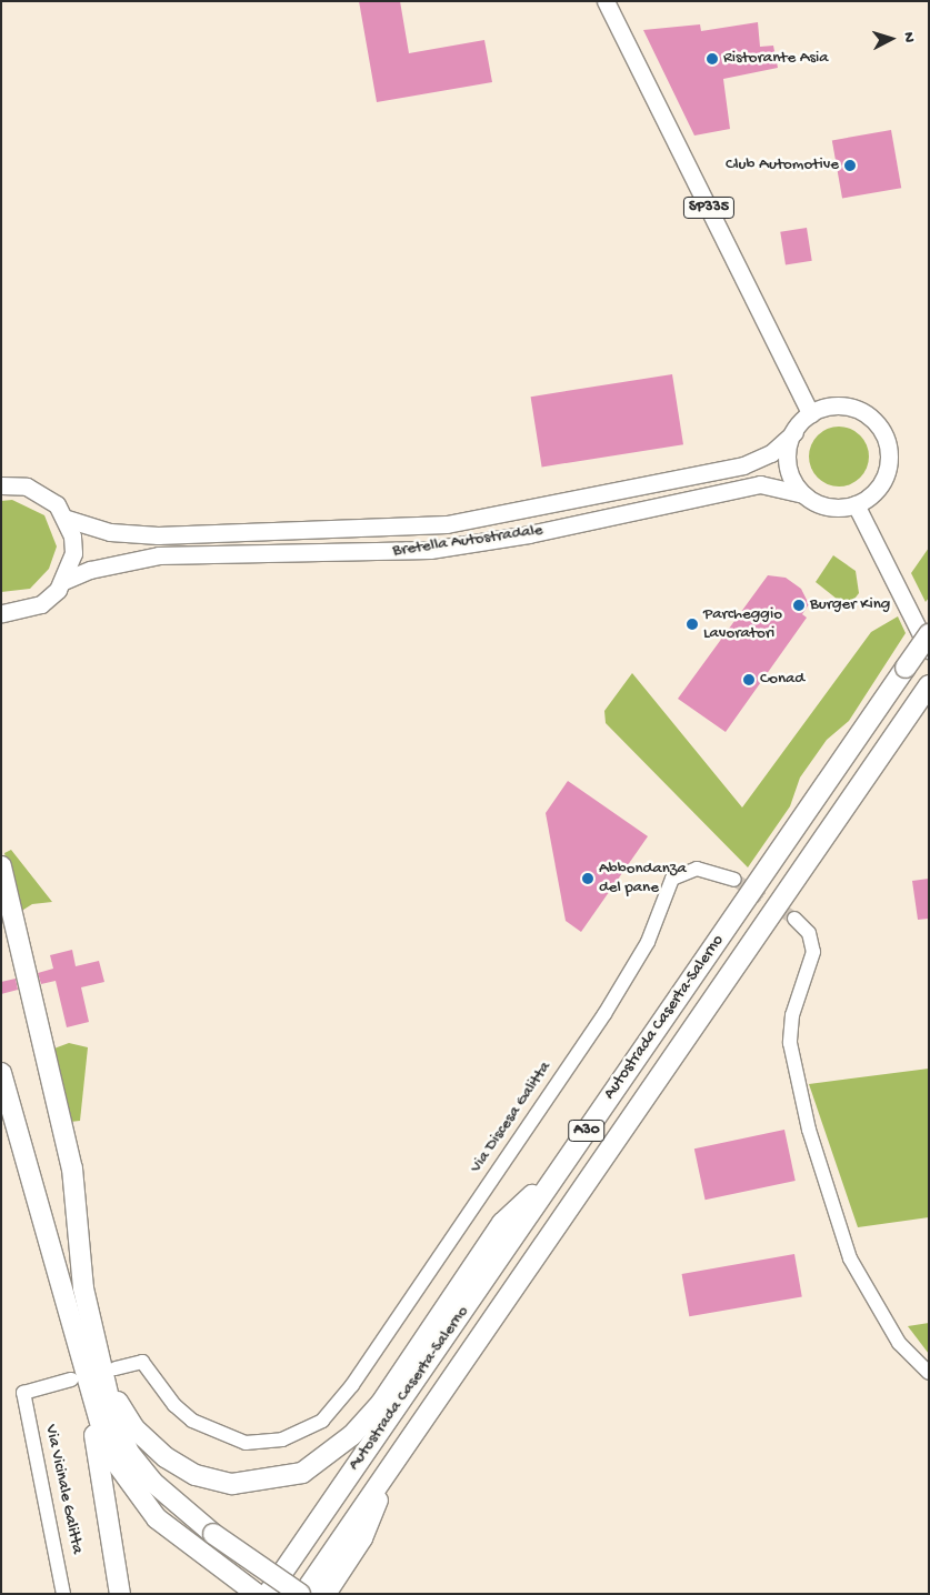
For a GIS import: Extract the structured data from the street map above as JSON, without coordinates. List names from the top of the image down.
{
  "streets": {
    "highway": ["Autostrada Caserta-Salerno", "A30"],
    "main road": ["SP335", "Bretella Autostradale"],
    "street": ["Via Discesa Galitta", "Via Vicinale Galitta"]
  },
  "crossings": [
    ["SP335", "Bretella Autostradale"],
    ["Via Discesa Galitta", "Via Vicinale Galitta"]
  ],
  "places": [
    "Ristorante Asia",
    "Club Automotive",
    "Burger King",
    "Parcheggio Lavoratori",
    "Conad",
    "Abbondanza del pane"
  ],
  "north": "right"
}
